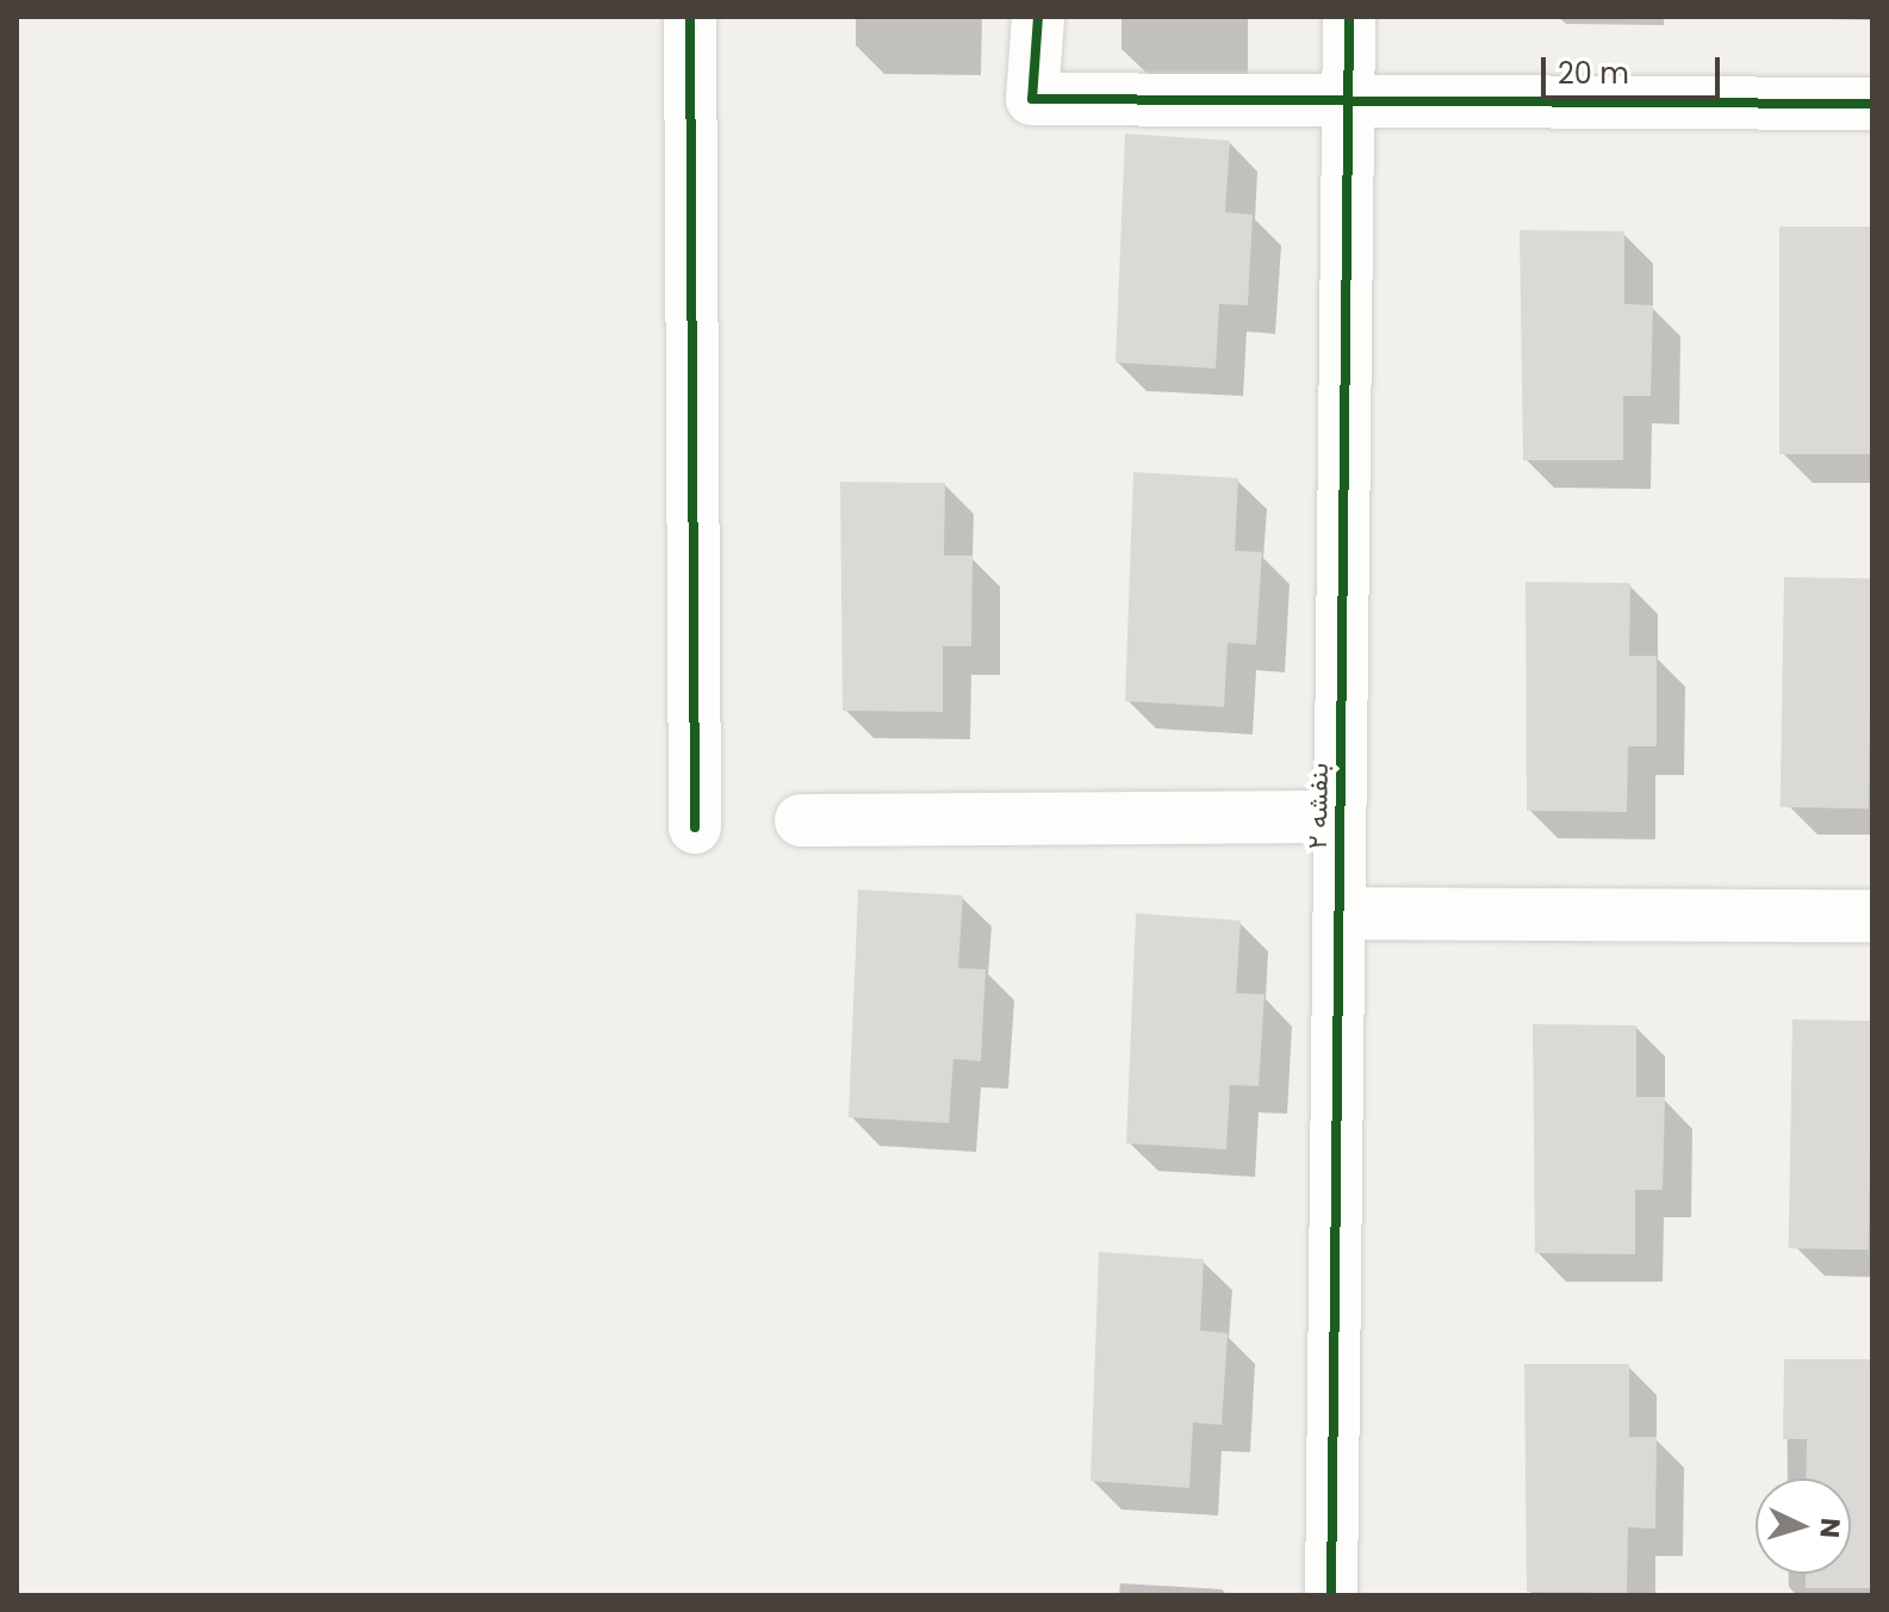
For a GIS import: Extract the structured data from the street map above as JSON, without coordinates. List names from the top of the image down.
{
  "streets": {
    "street": ["بنفشه ۲"]
  },
  "scale_bar": "20 m",
  "north": "right"
}
